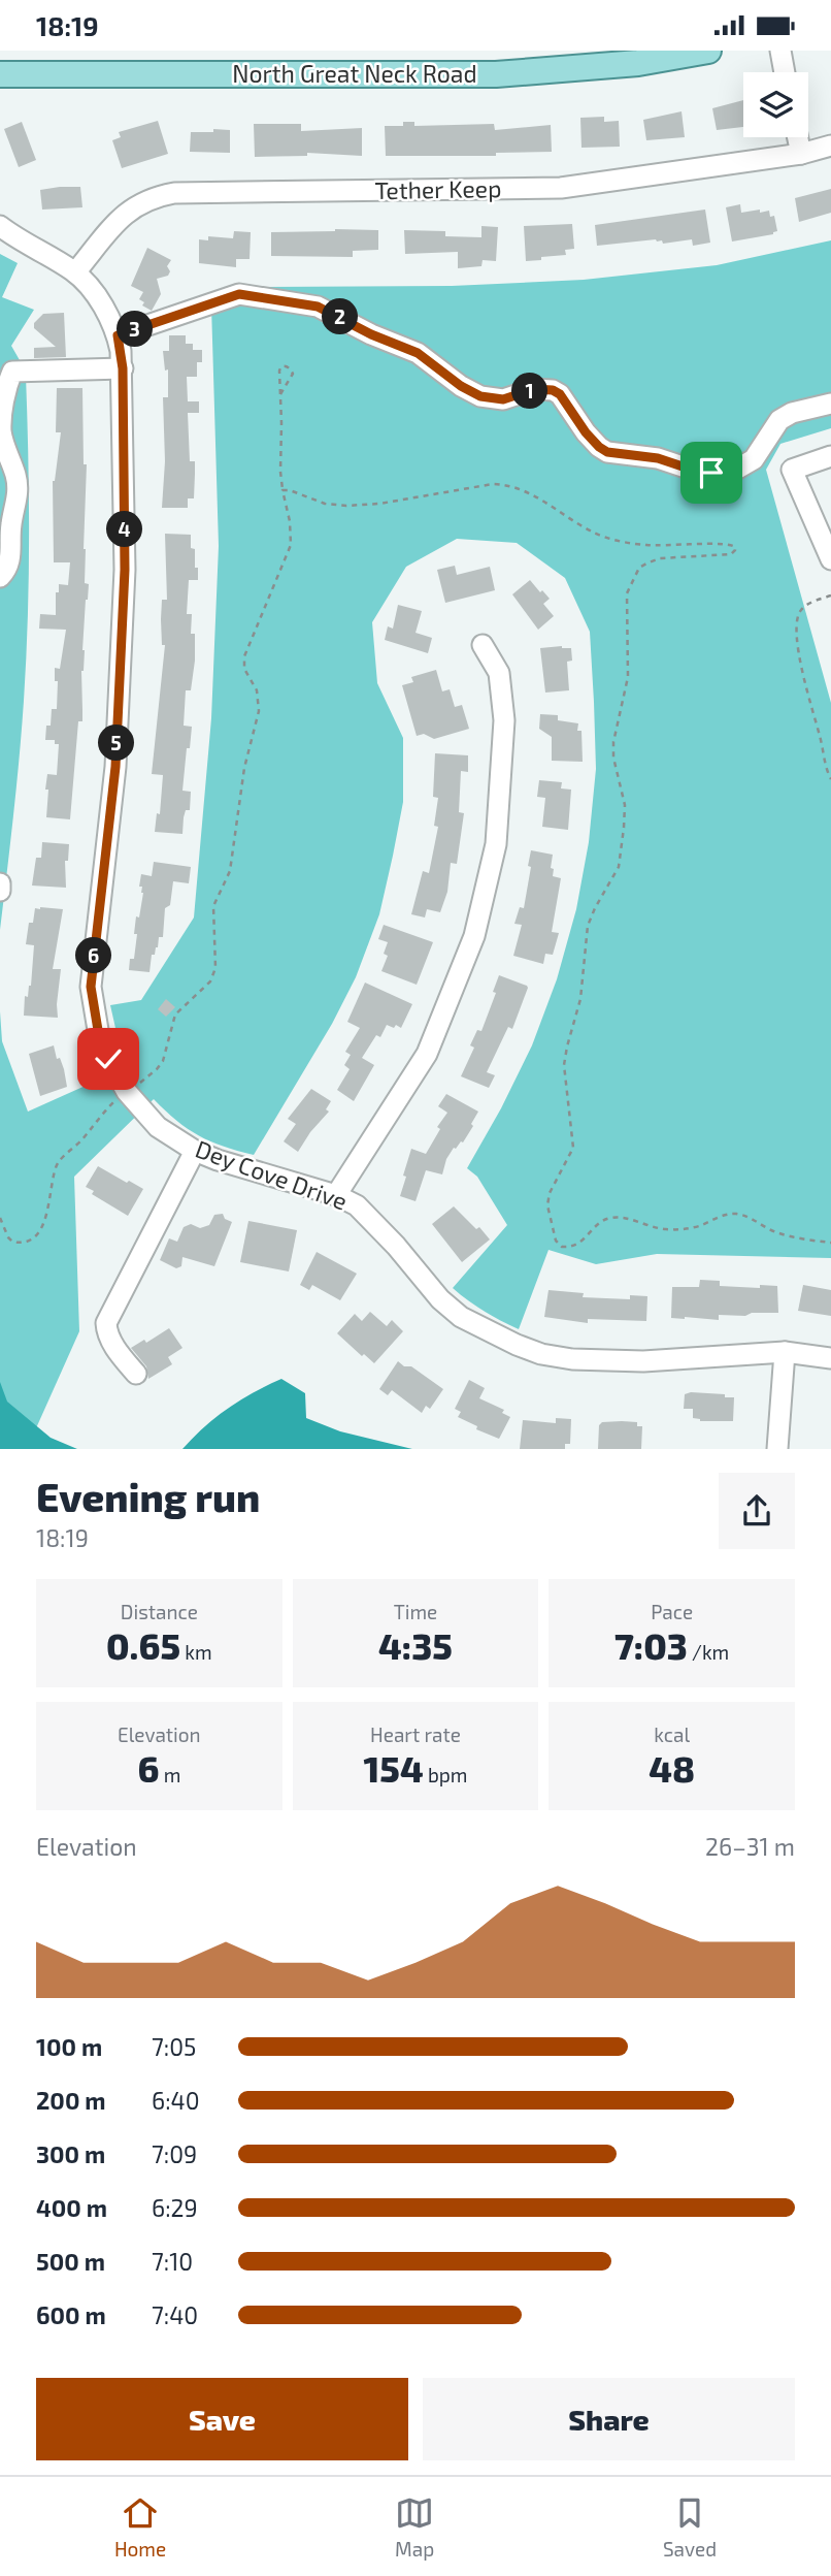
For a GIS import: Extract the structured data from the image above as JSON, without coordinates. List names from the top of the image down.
{
  "streets": {
    "main road": ["North Great Neck Road"],
    "street": ["Tether Keep", "Dey Cove Drive"]
  },
  "crossings": [
    ["Tether Keep", "Dey Cove Drive"]
  ],
  "page": {
    "status": "18:19",
    "pins": [
      "2",
      "3",
      "1",
      "4",
      "5",
      "6"
    ],
    "heading": ["Evening run", "18:19"],
    "stats": [
      ["Distance", "0.65 km"],
      ["Time", "4:35"],
      ["Pace", "7:03 /km"],
      ["Elevation", "6 m"],
      ["Heart rate", "154 bpm"],
      ["kcal", "48"]
    ],
    "chart": ["Elevation", "26–31 m"],
    "list": [
      {
        "name": "100 m",
        "note": "7:05"
      },
      {
        "name": "200 m",
        "note": "6:40"
      },
      {
        "name": "300 m",
        "note": "7:09"
      },
      {
        "name": "400 m",
        "note": "6:29"
      },
      {
        "name": "500 m",
        "note": "7:10"
      },
      {
        "name": "600 m",
        "note": "7:40"
      }
    ],
    "buttons": ["Save", "Share"],
    "tabs": ["Home", "Map", "Saved"]
  }
}
